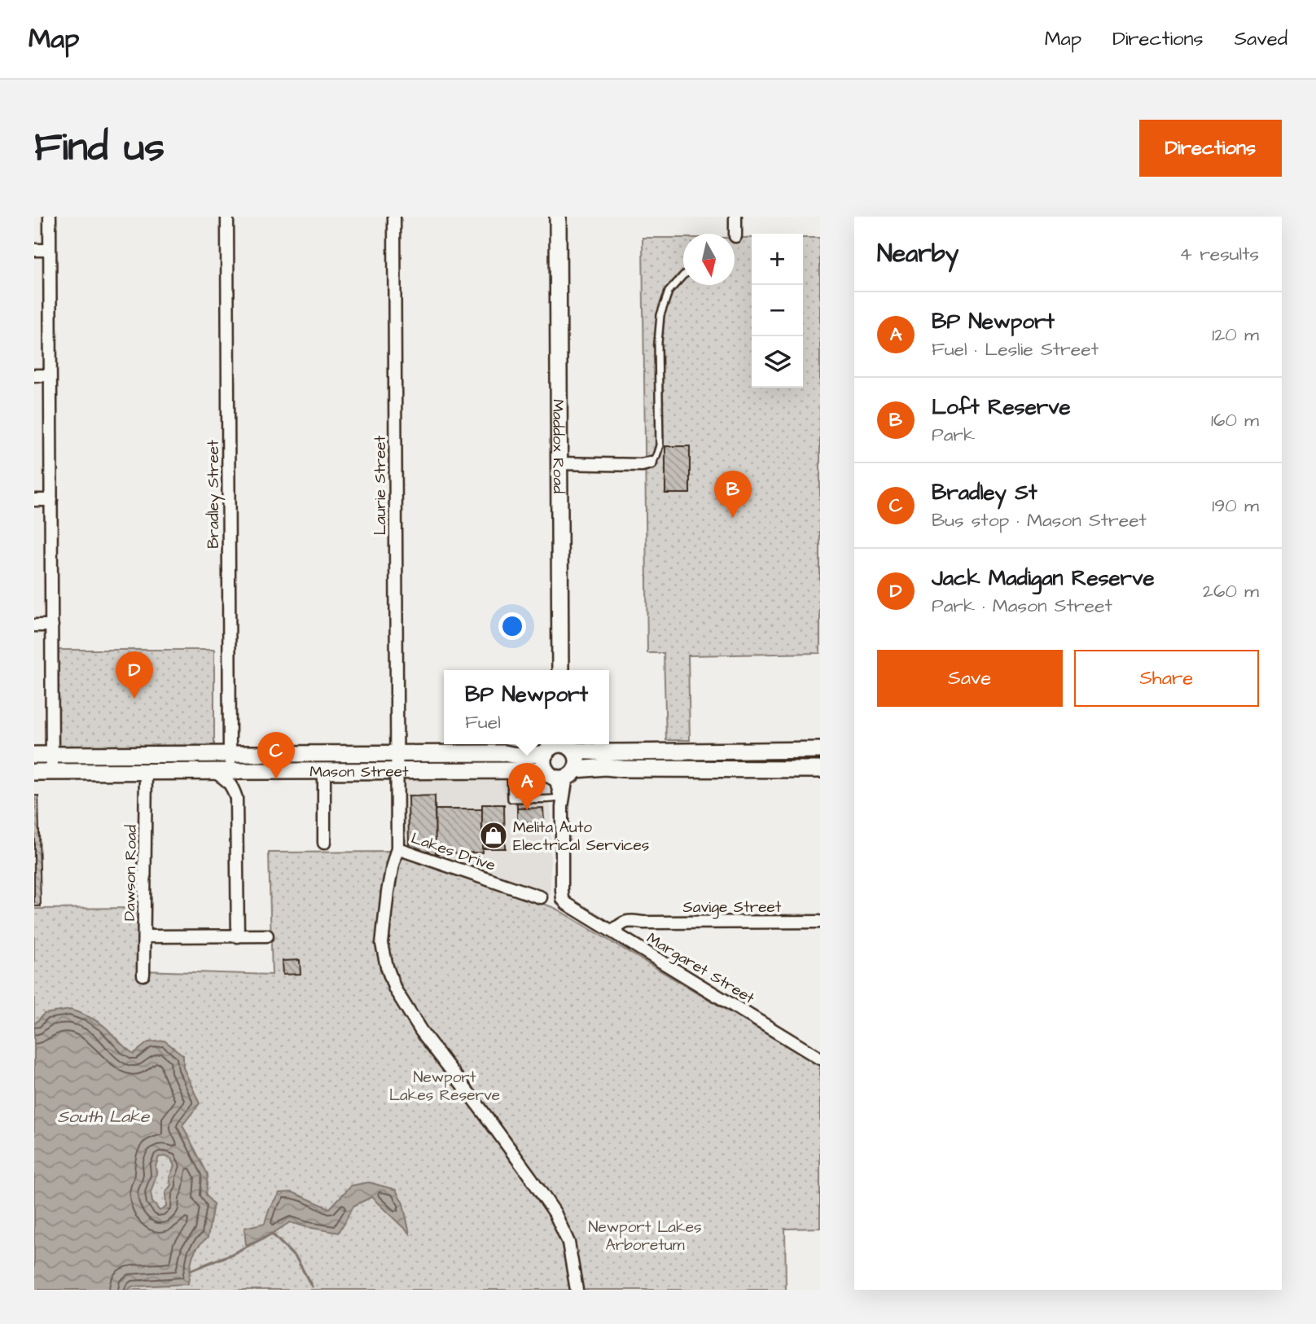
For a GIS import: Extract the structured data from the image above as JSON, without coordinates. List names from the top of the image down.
{
  "streets": {
    "street": [
      "Maddox Road",
      "Laurie Street",
      "Bradley Street",
      "Mason Street",
      "Lakes Drive",
      "Dawson Road",
      "Savige Street",
      "Margaret Street"
    ]
  },
  "crossings": [
    ["Laurie Street", "Mason Street"],
    ["Laurie Street", "Lakes Drive"],
    ["Bradley Street", "Mason Street"],
    ["Mason Street", "Lakes Drive"],
    ["Mason Street", "Dawson Road"],
    ["Savige Street", "Margaret Street"]
  ],
  "water": ["South Lake"],
  "parks": ["Newport Lakes Reserve", "Newport Lakes Arboretum"],
  "places": {
    "shop": ["Melita Auto Electrical Services"]
  },
  "north": "bottom",
  "page": {
    "header": "Map",
    "nav": ["Map", "Directions", "Saved"],
    "buttons": [
      "Directions",
      ["Save", "Share"]
    ],
    "title": "Find us",
    "heading": ["Nearby", "4 results"],
    "map_buttons": ["+", "−"],
    "list": [
      {
        "mark": "A",
        "name": "BP Newport",
        "note": "Fuel · Leslie Street",
        "value": "120 m"
      },
      {
        "mark": "B",
        "name": "Loft Reserve",
        "note": "Park",
        "value": "160 m"
      },
      {
        "mark": "C",
        "name": "Bradley St",
        "note": "Bus stop · Mason Street",
        "value": "190 m"
      },
      {
        "mark": "D",
        "name": "Jack Madigan Reserve",
        "note": "Park · Mason Street",
        "value": "260 m"
      }
    ],
    "pins": [
      "B",
      "D",
      "C",
      "A"
    ],
    "popup": ["BP Newport", "Fuel"]
  }
}
